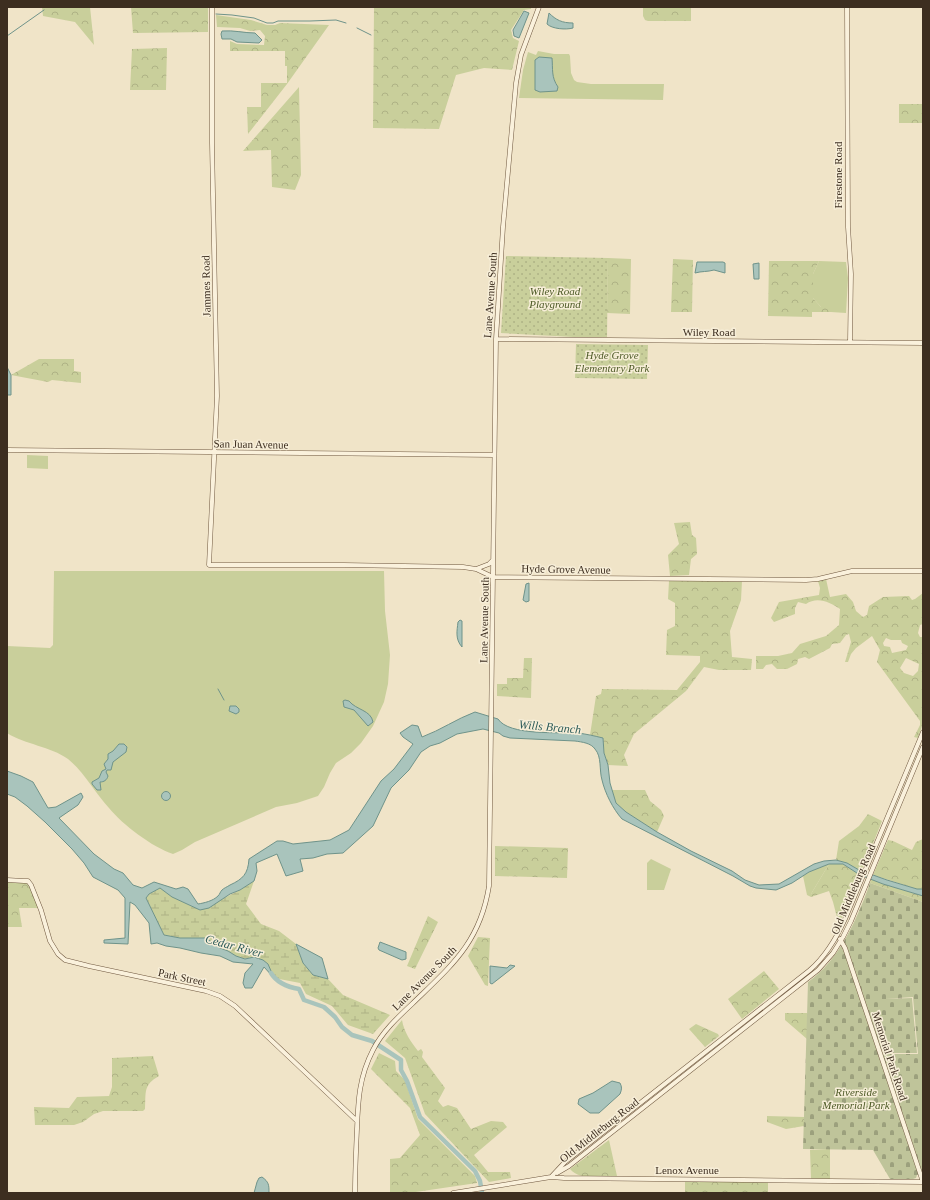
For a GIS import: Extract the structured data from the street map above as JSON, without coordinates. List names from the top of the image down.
{
  "streets": {
    "street": [
      "Firestone Road",
      "Jammes Road",
      "Lane Avenue South",
      "Wiley Road",
      "San Juan Avenue",
      "Hyde Grove Avenue",
      "Old Middleburg Road",
      "Park Street",
      "Memorial Park Road",
      "Lenox Avenue"
    ]
  },
  "crossings": [
    ["Firestone Road", "Wiley Road"],
    ["Jammes Road", "San Juan Avenue"],
    ["Jammes Road", "Hyde Grove Avenue"],
    ["Lane Avenue South", "Wiley Road"],
    ["Lane Avenue South", "San Juan Avenue"],
    ["Lane Avenue South", "Hyde Grove Avenue"],
    ["Lane Avenue South", "Park Street"],
    ["Old Middleburg Road", "Memorial Park Road"],
    ["Old Middleburg Road", "Lenox Avenue"],
    ["Memorial Park Road", "Lenox Avenue"]
  ],
  "water": ["Wills Branch", "Cedar River"],
  "parks": ["Wiley Road Playground", "Hyde Grove Elementary Park", "Riverside Memorial Park"]
}
